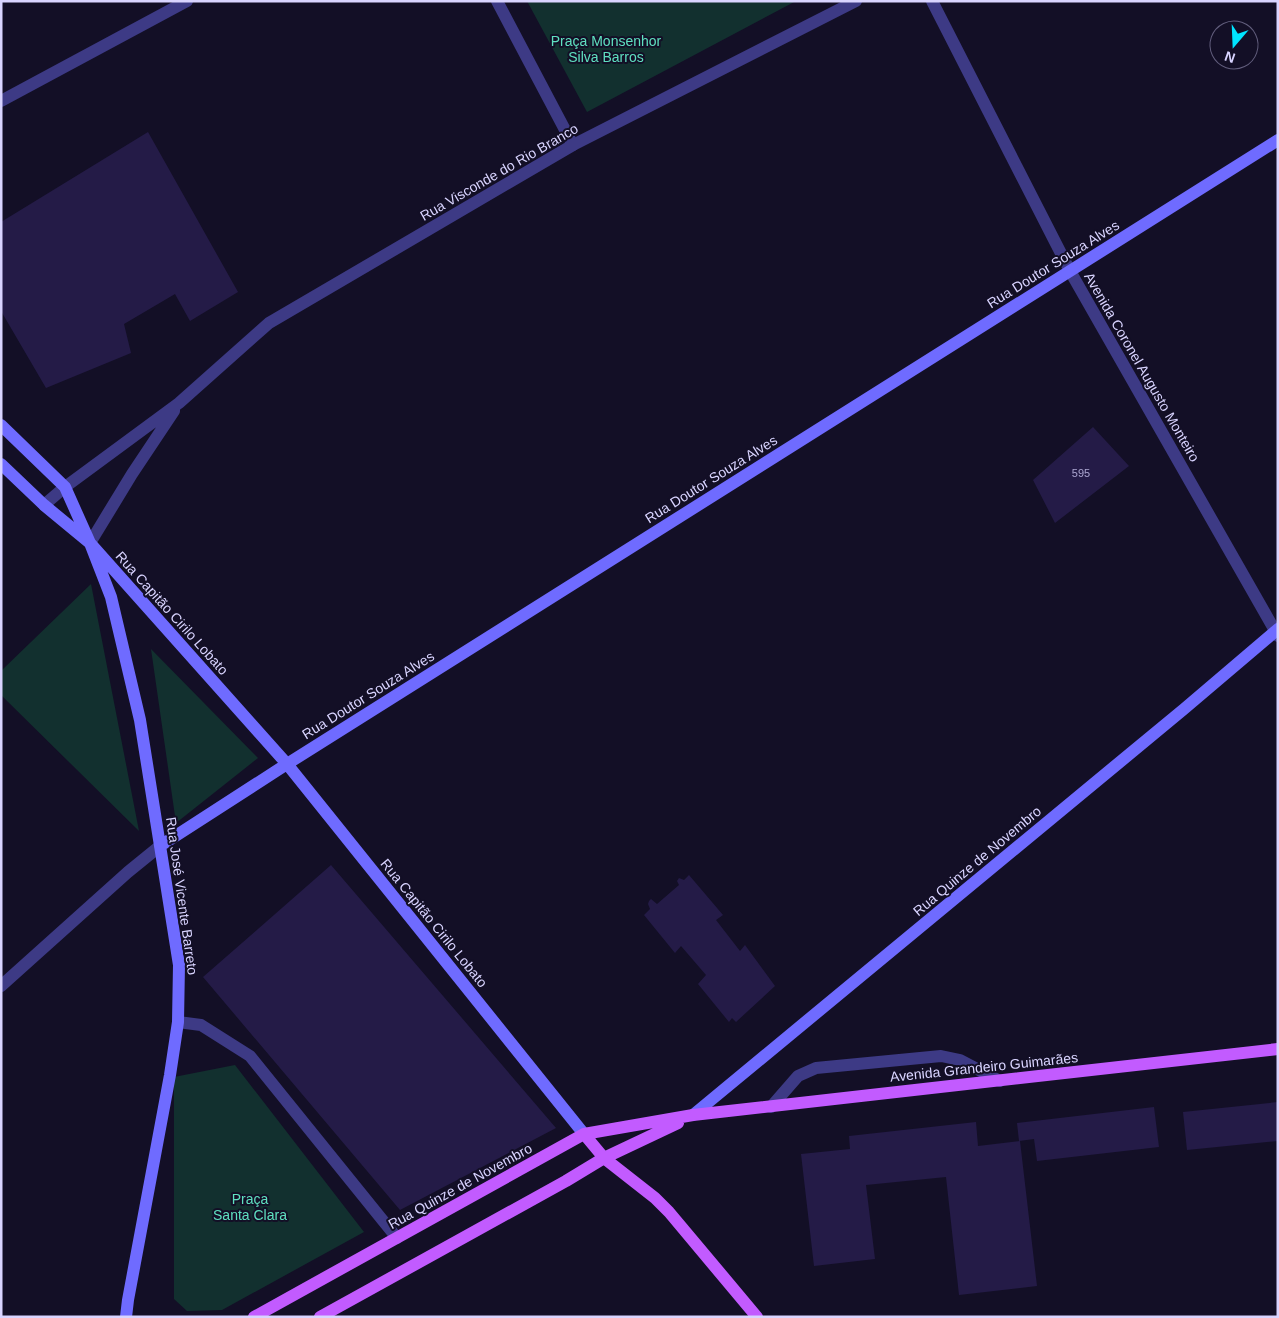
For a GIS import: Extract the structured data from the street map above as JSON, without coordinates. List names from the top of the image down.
{
  "streets": {
    "main road": [
      "Rua Doutor Souza Alves",
      "Rua Capitão Cirilo Lobato",
      "Rua Quinze de Novembro",
      "Rua José Vicente Barreto",
      "Avenida Grandeiro Guimarães"
    ],
    "street": ["Rua Visconde do Rio Branco", "Avenida Coronel Augusto Monteiro"]
  },
  "crossings": [
    ["Rua Visconde do Rio Branco", "Rua Capitão Cirilo Lobato"],
    ["Rua Visconde do Rio Branco", "Rua José Vicente Barreto"],
    ["Rua Doutor Souza Alves", "Avenida Coronel Augusto Monteiro"],
    ["Rua Doutor Souza Alves", "Rua Capitão Cirilo Lobato"],
    ["Rua Doutor Souza Alves", "Rua José Vicente Barreto"],
    ["Avenida Coronel Augusto Monteiro", "Rua Quinze de Novembro"],
    ["Rua Capitão Cirilo Lobato", "Rua Quinze de Novembro"],
    ["Rua Capitão Cirilo Lobato", "Rua José Vicente Barreto"],
    ["Rua Quinze de Novembro", "Avenida Grandeiro Guimarães"]
  ],
  "parks": ["Praça Monsenhor Silva Barros", "Praça Santa Clara"],
  "house_numbers": ["595"],
  "north": "bottom"
}
